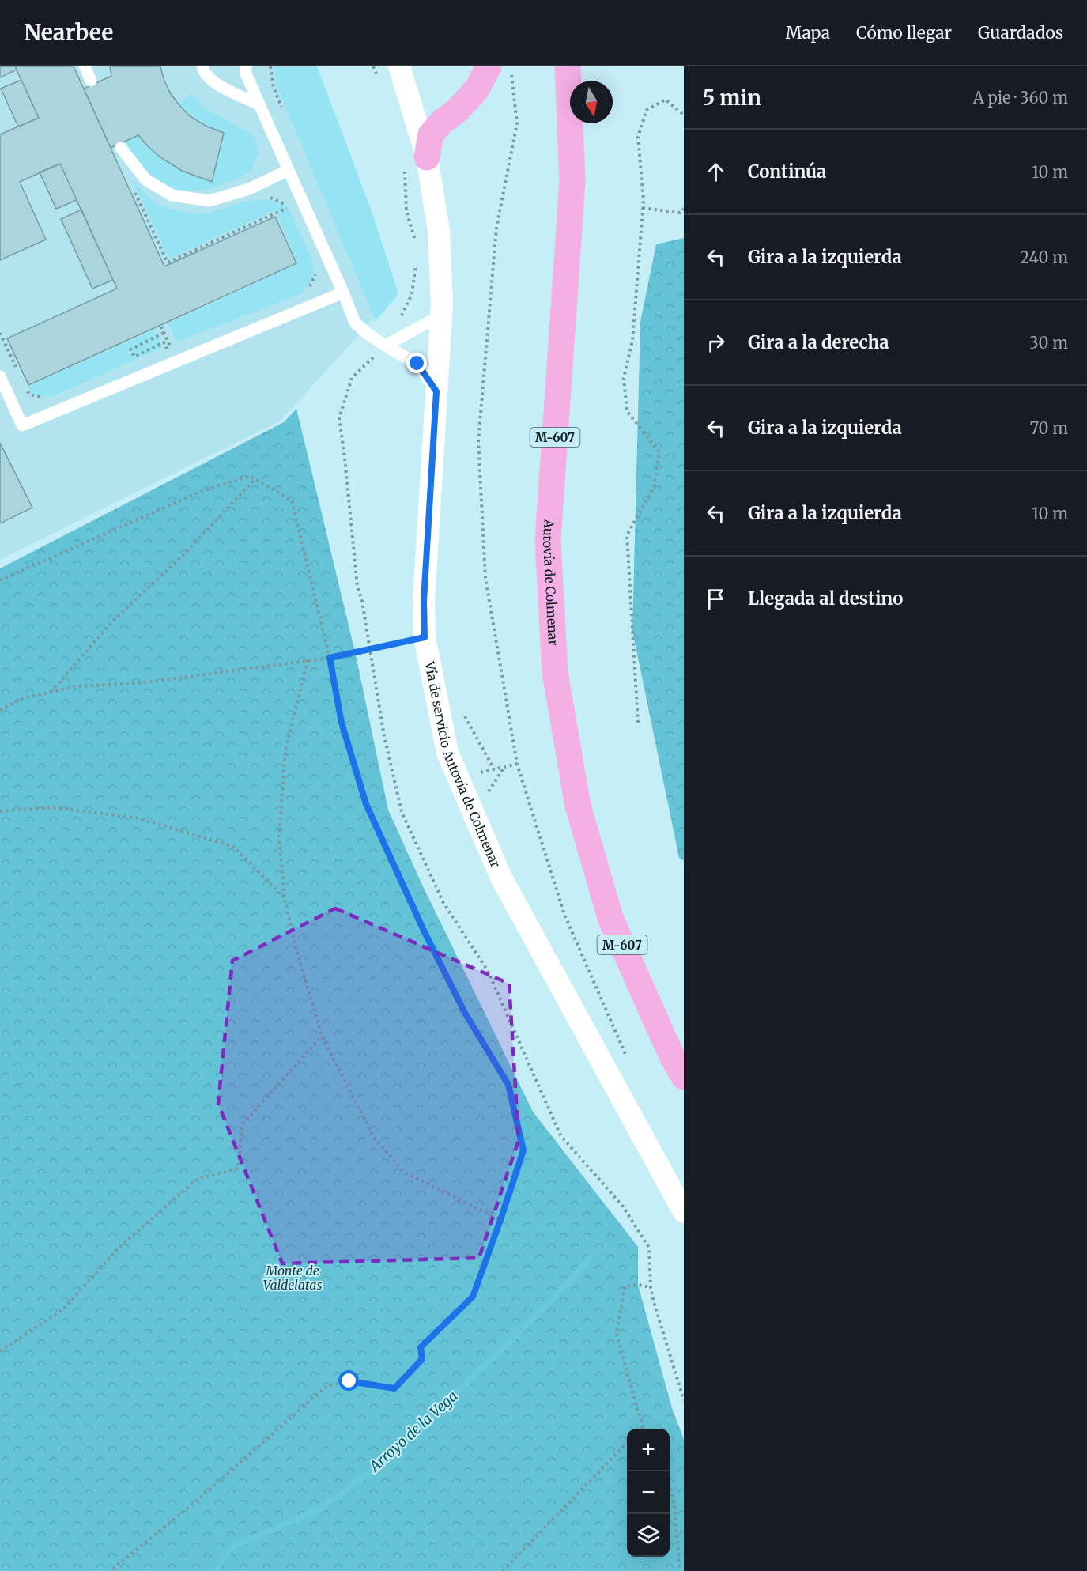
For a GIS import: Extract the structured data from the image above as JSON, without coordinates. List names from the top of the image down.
{
  "streets": {
    "highway": ["M-607", "Autovía de Colmenar"],
    "street": ["Vía de servicio Autovía de Colmenar"]
  },
  "water": ["Arroyo de la Vega"],
  "parks": ["Monte de Valdelatas"],
  "north": "bottom",
  "page": {
    "header": "Nearbee",
    "nav": ["Mapa", "Cómo llegar", "Guardados"],
    "heading": ["5 min", "A pie · 360 m"],
    "list": [
      ["Continúa", "10 m"],
      ["Gira a la izquierda", "240 m"],
      ["Gira a la derecha", "30 m"],
      ["Gira a la izquierda", "70 m"],
      ["Gira a la izquierda", "10 m"],
      "Llegada al destino"
    ],
    "map_buttons": ["+", "−"]
  }
}
